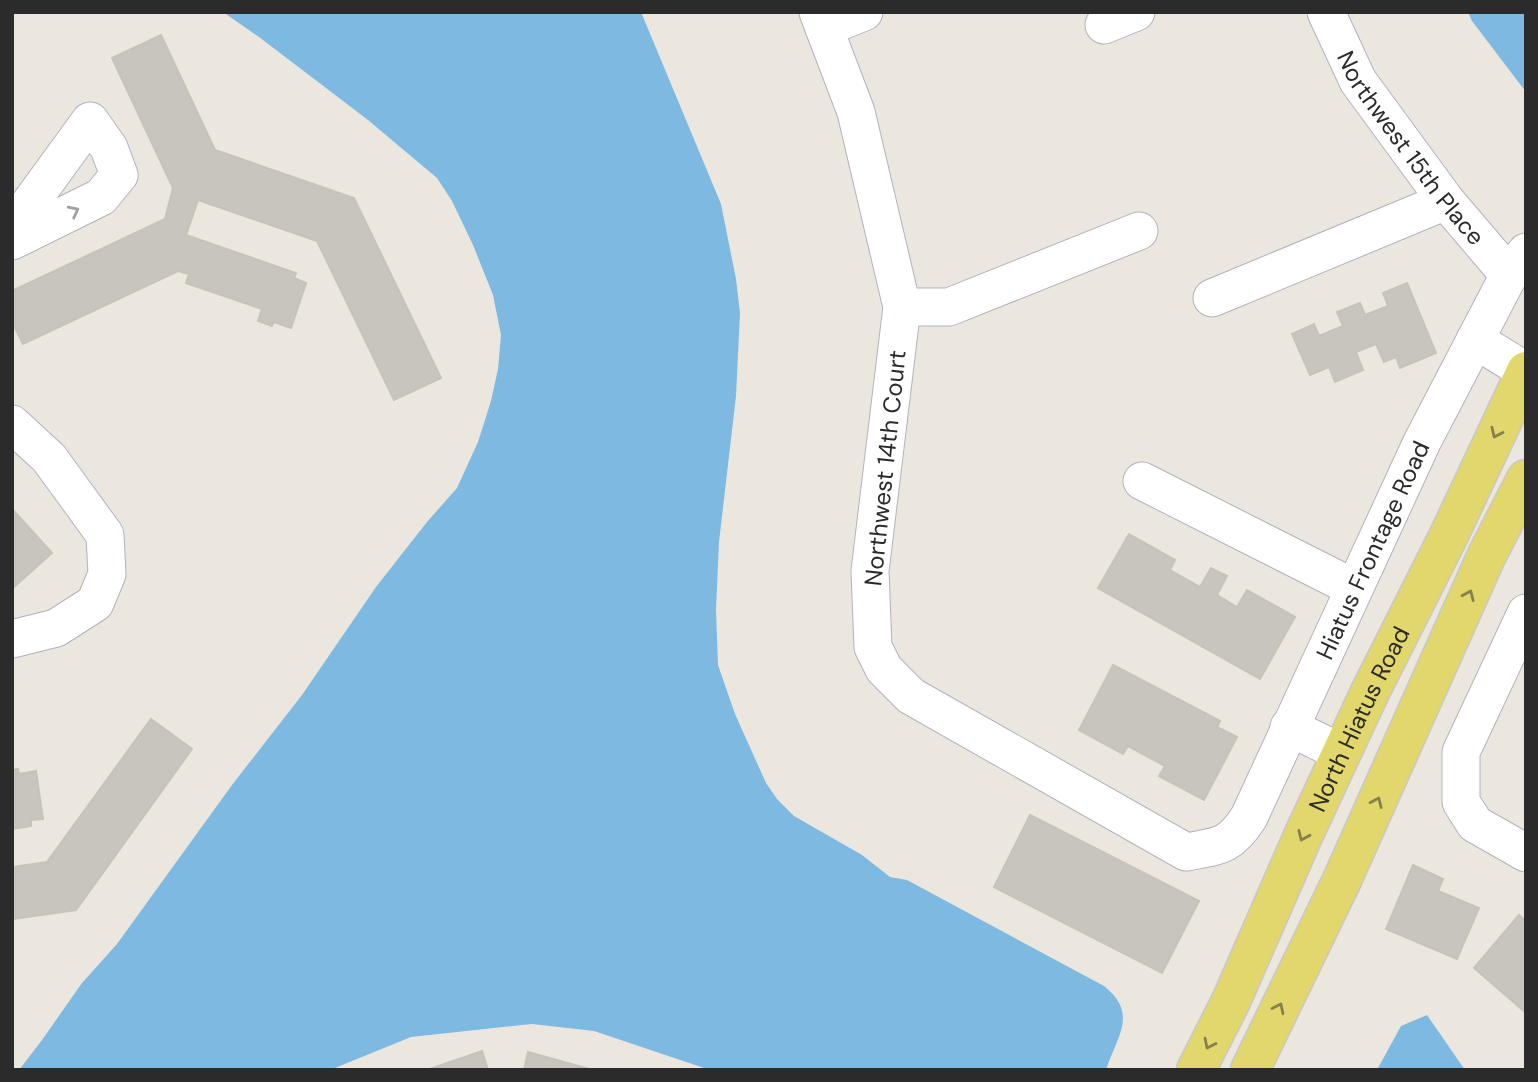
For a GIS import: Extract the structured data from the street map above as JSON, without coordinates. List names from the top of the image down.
{
  "streets": {
    "main road": ["North Hiatus Road"],
    "street": ["Northwest 15th Place", "Northwest 14th Court", "Hiatus Frontage Road"]
  },
  "crossings": [
    ["Northwest 15th Place", "Hiatus Frontage Road"],
    ["Northwest 14th Court", "Hiatus Frontage Road"]
  ]
}
